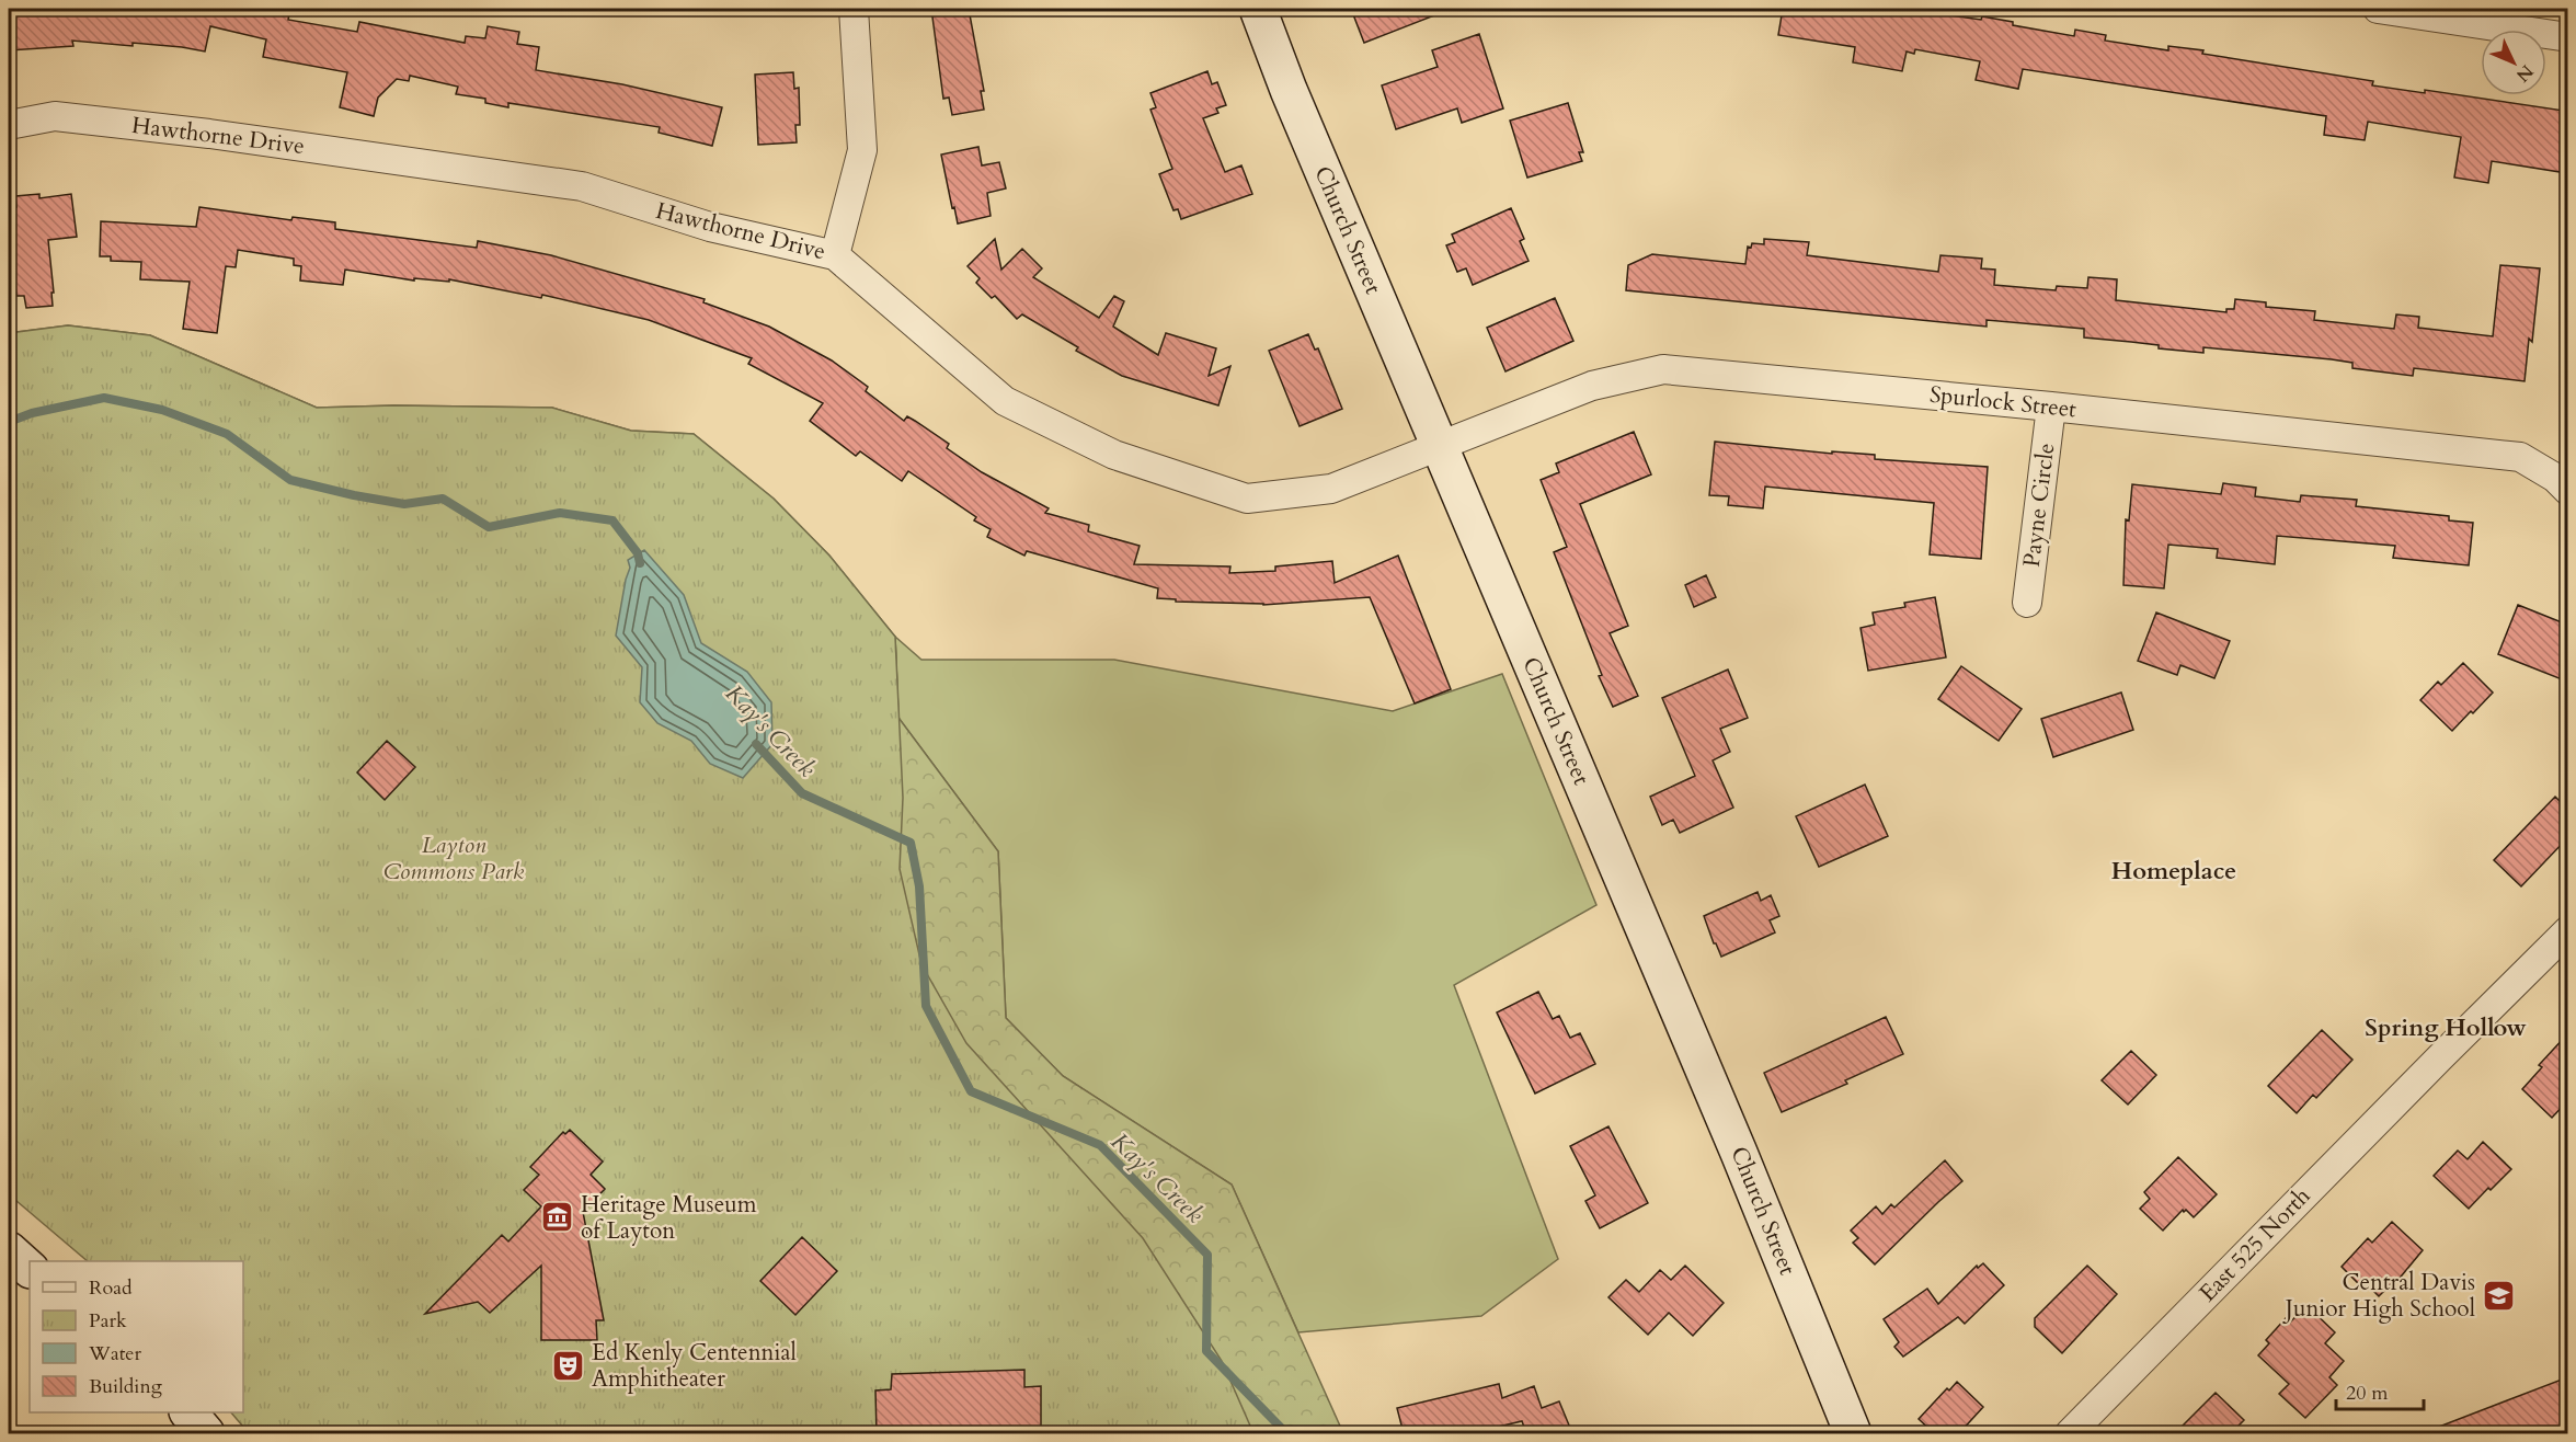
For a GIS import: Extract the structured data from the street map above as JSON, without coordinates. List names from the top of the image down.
{
  "streets": {
    "street": [
      "Hawthorne Drive",
      "Church Street",
      "Spurlock Street",
      "Payne Circle",
      "East 525 North"
    ]
  },
  "crossings": [
    ["Hawthorne Drive", "Church Street"],
    ["Hawthorne Drive", "Spurlock Street"],
    ["Church Street", "Spurlock Street"],
    ["Spurlock Street", "Payne Circle"]
  ],
  "districts": ["Homeplace", "Spring Hollow"],
  "water": ["Kay's Creek"],
  "parks": ["Layton Commons Park"],
  "places": {
    "museum": ["Heritage Museum of Layton"],
    "school or university": ["Central Davis Junior High School"],
    "theatre": ["Ed Kenly Centennial Amphitheater"]
  },
  "legend": [
    "Road",
    "Park",
    "Water",
    "Building"
  ],
  "scale_bar": "20 m",
  "north": "bottom right"
}
